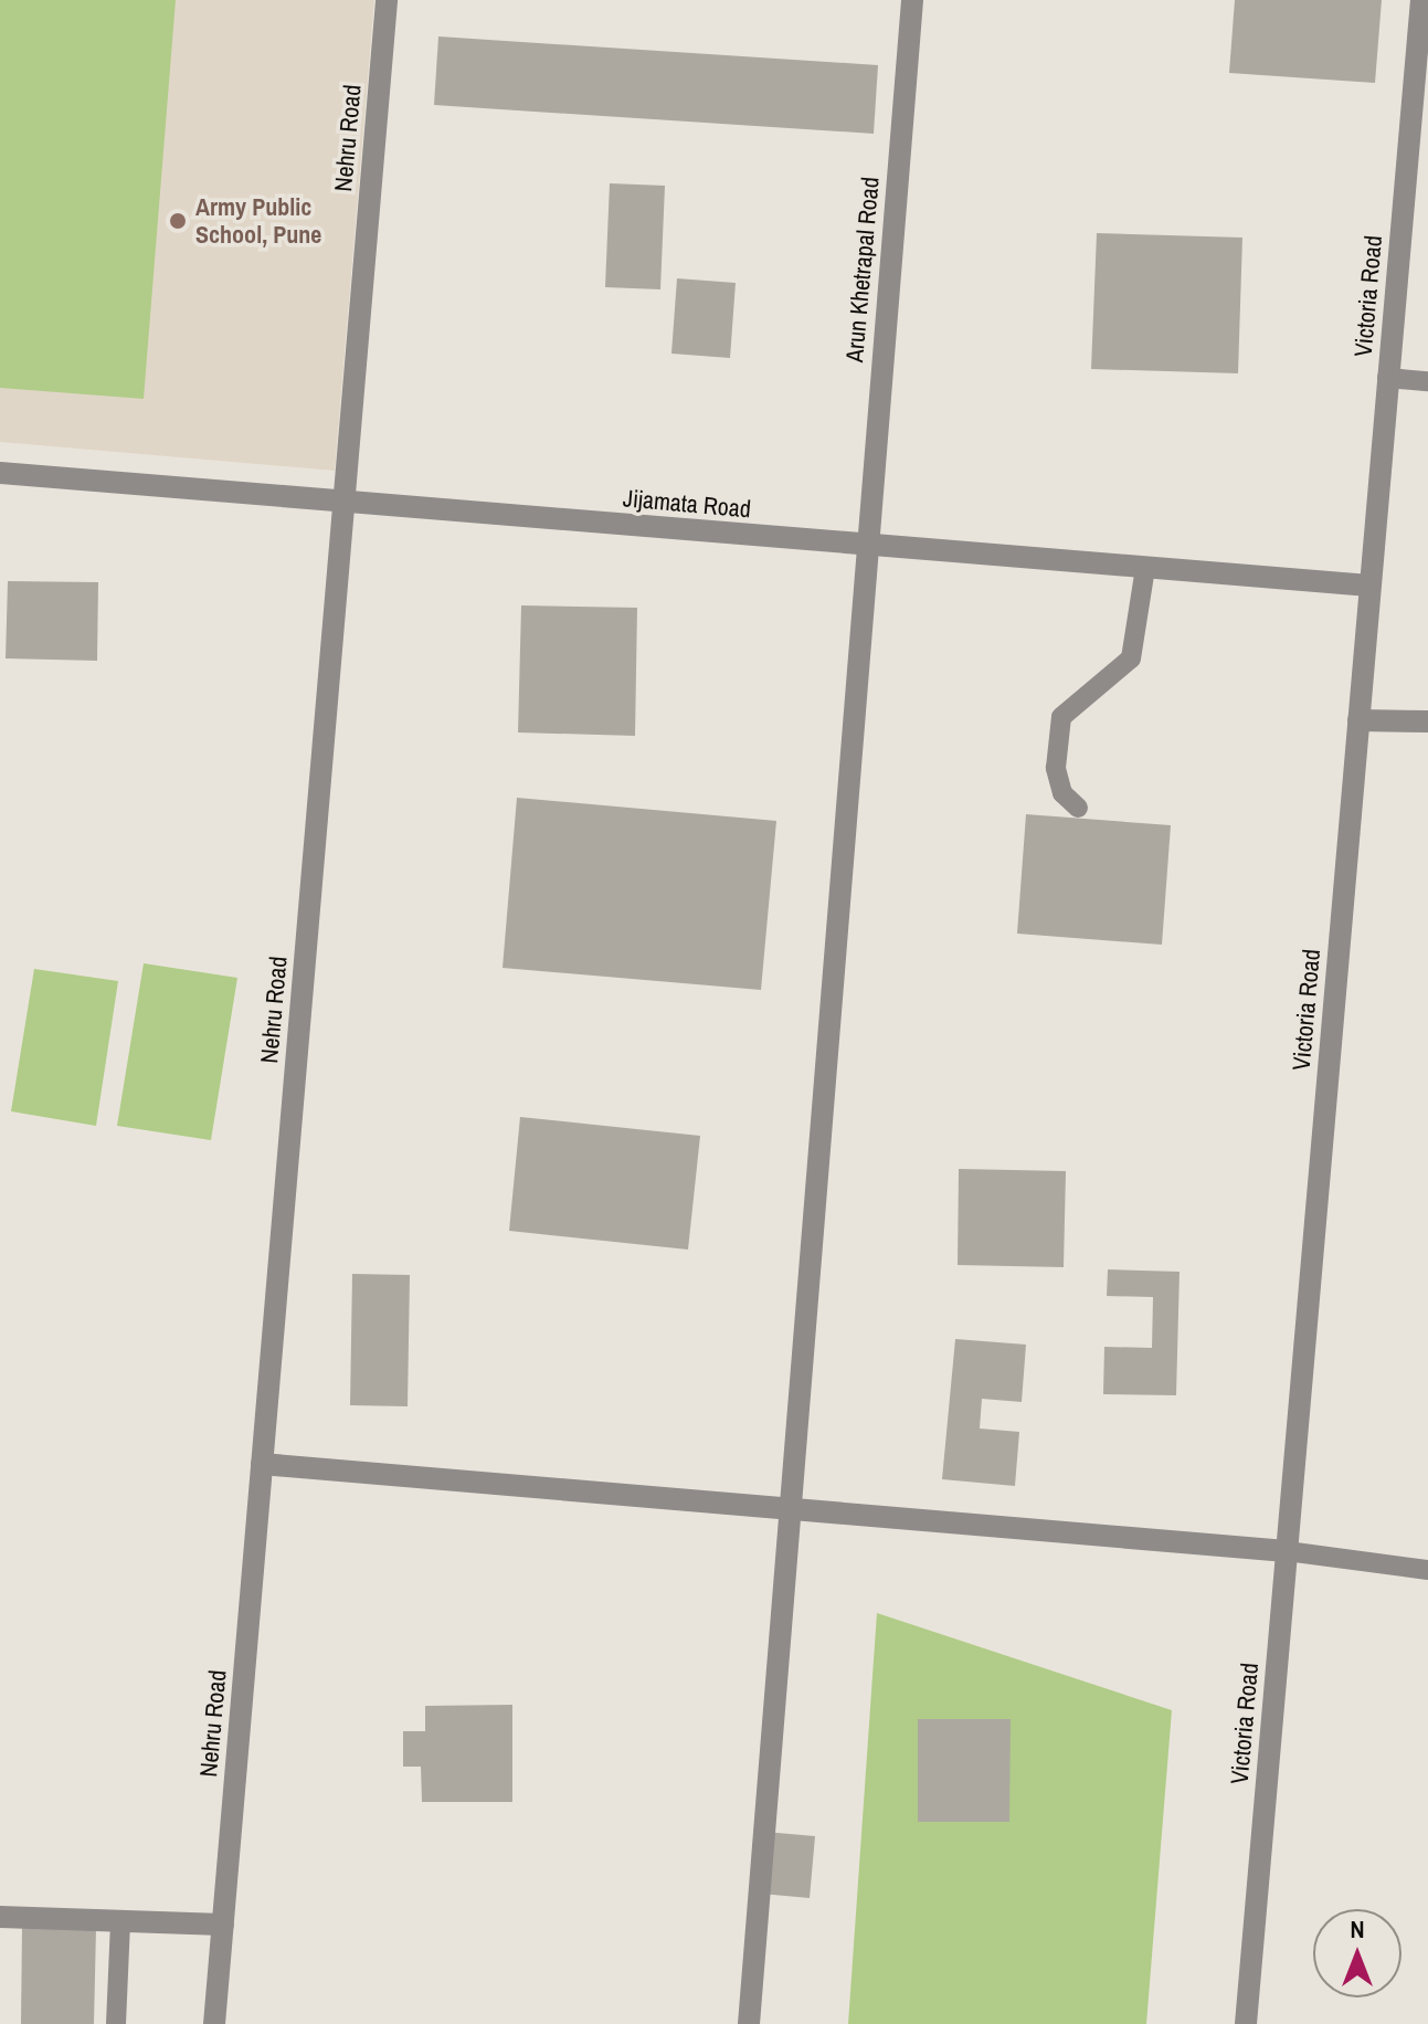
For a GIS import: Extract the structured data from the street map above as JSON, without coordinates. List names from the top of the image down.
{
  "streets": {
    "street": [
      "Nehru Road",
      "Arun Khetrapal Road",
      "Victoria Road",
      "Jijamata Road"
    ]
  },
  "crossings": [
    ["Nehru Road", "Jijamata Road"],
    ["Arun Khetrapal Road", "Jijamata Road"],
    ["Victoria Road", "Jijamata Road"]
  ],
  "places": ["Army Public School, Pune"],
  "north": "top"
}
